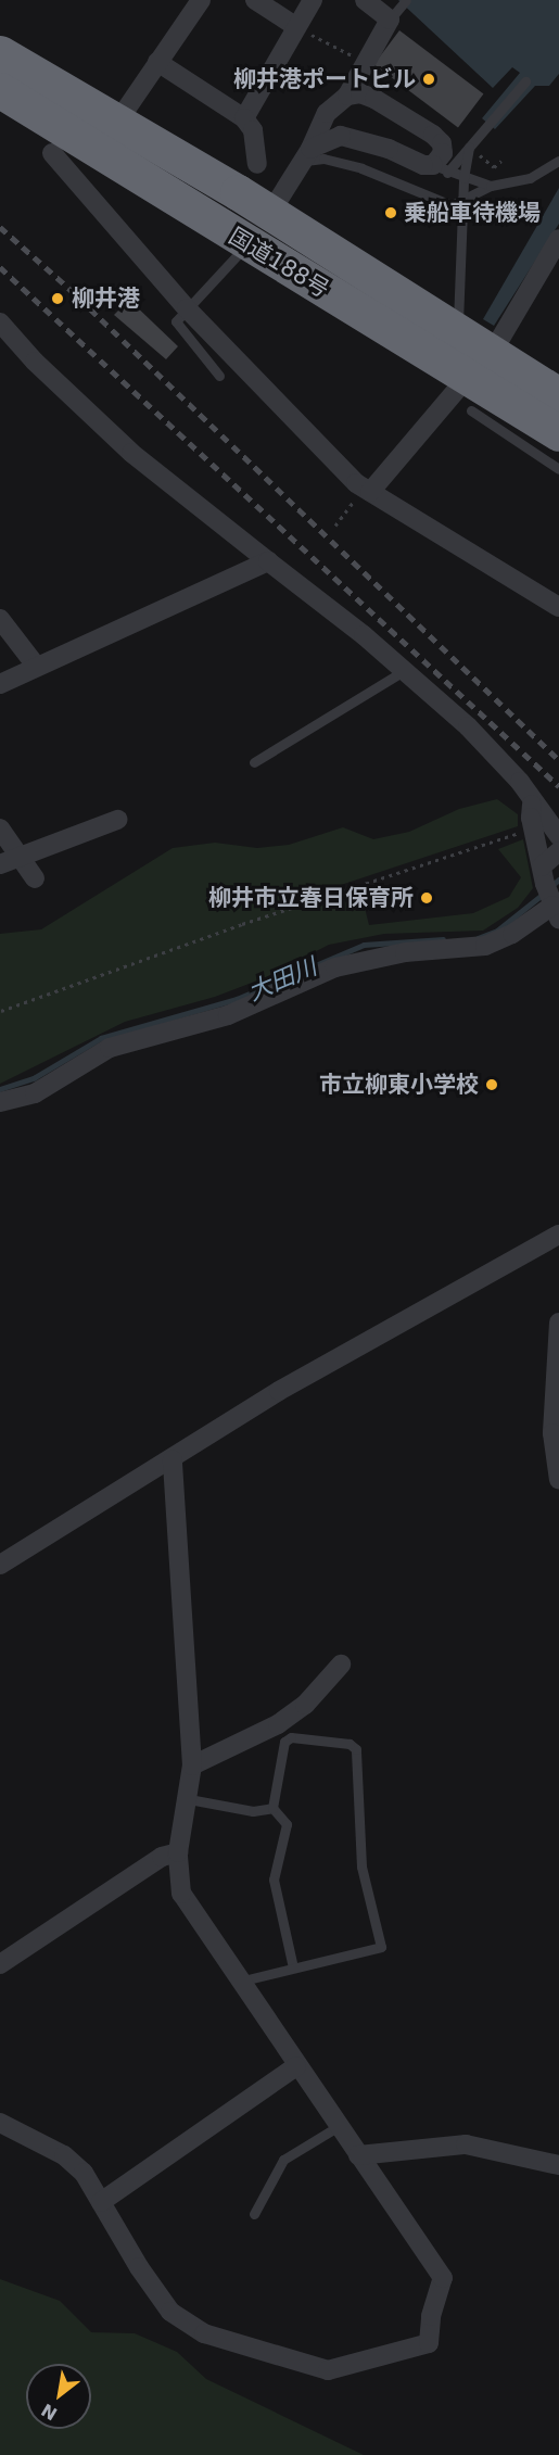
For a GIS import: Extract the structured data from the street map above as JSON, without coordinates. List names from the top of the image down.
{
  "streets": {
    "highway": ["国道188号"]
  },
  "water": ["大田川"],
  "places": [
    "柳井港ポートビル",
    "乗船車待機場",
    "柳井港",
    "柳井市立春日保育所",
    "市立柳東小学校"
  ],
  "north": "bottom left"
}
